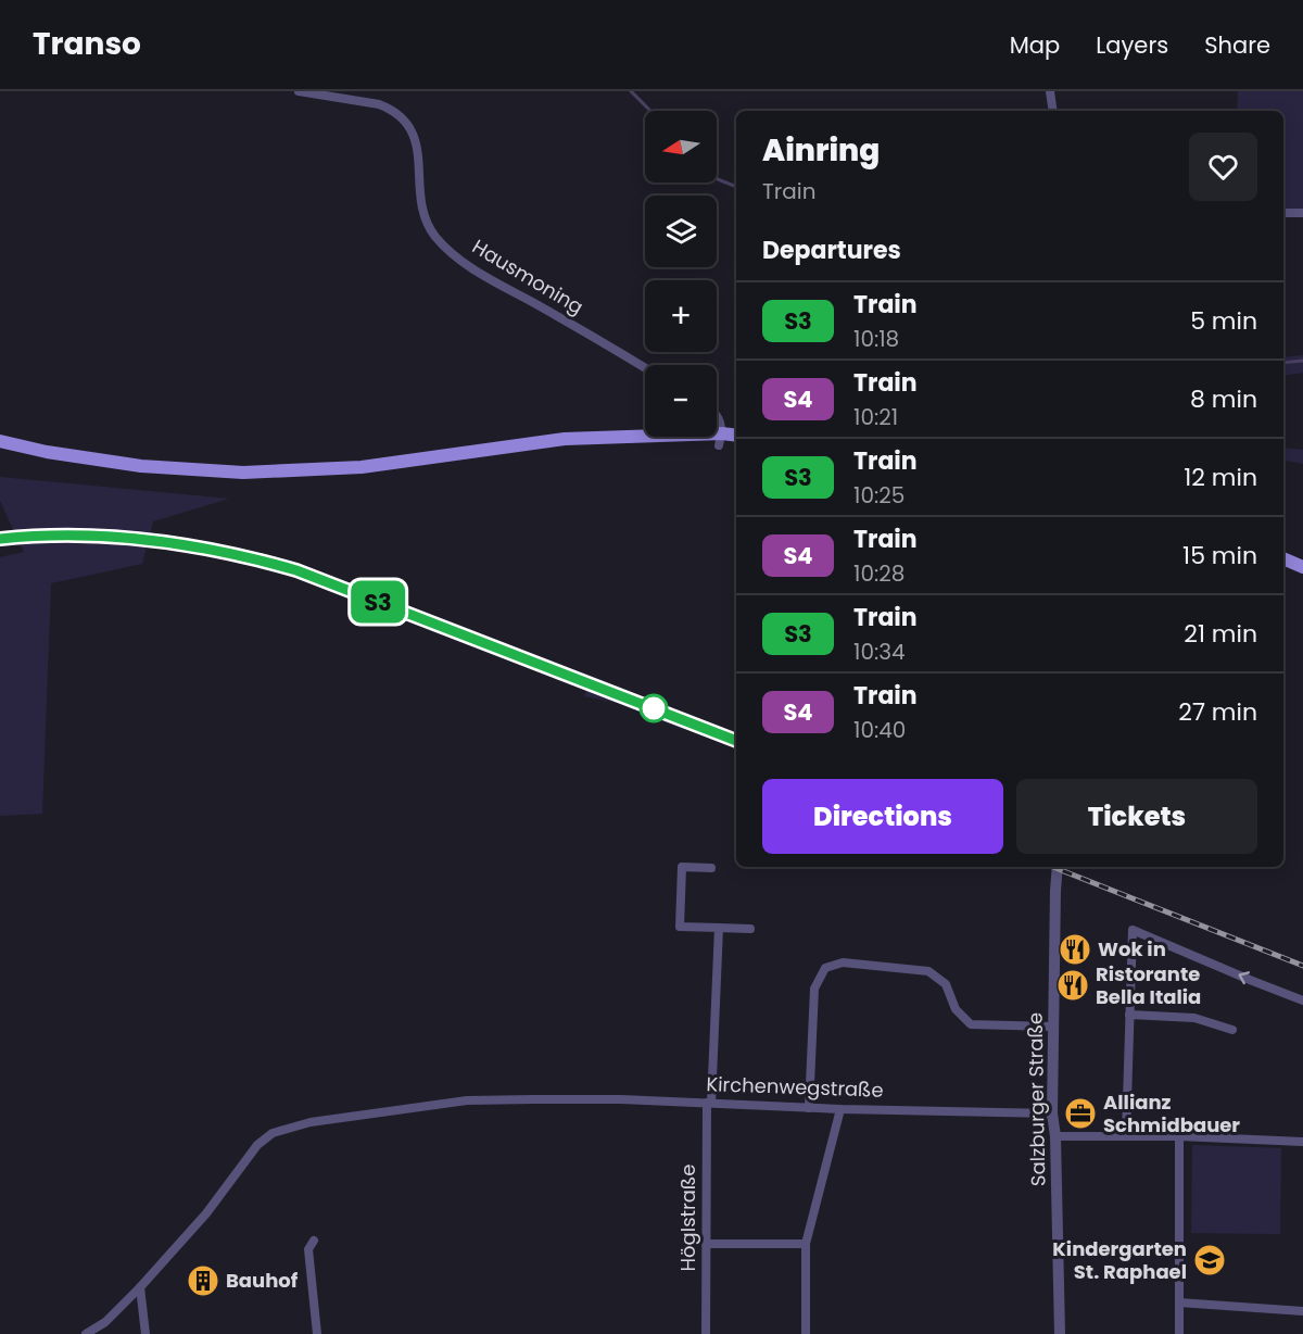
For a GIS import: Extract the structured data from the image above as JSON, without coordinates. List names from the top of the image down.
{
  "streets": {
    "street": [
      "Hausmoning",
      "Kirchenwegstraße",
      "Salzburger Straße",
      "Höglstraße"
    ]
  },
  "crossings": [
    ["Kirchenwegstraße", "Salzburger Straße"],
    ["Kirchenwegstraße", "Höglstraße"]
  ],
  "places": {
    "restaurant": ["Wok in", "Ristorante Bella Italia"],
    "office": ["Allianz Schmidbauer"],
    "school or university": ["Kindergarten St. Raphael"],
    "building": ["Bauhof"]
  },
  "north": "left",
  "page": {
    "header": "Transo",
    "nav": ["Map", "Layers", "Share"],
    "on_map": "S3",
    "map_buttons": ["+", "−"],
    "heading": [
      ["Ainring", "Train"],
      "Departures"
    ],
    "list": [
      {
        "mark": "S3",
        "name": "Train",
        "note": "10:18",
        "value": "5 min"
      },
      {
        "mark": "S4",
        "name": "Train",
        "note": "10:21",
        "value": "8 min"
      },
      {
        "mark": "S3",
        "name": "Train",
        "note": "10:25",
        "value": "12 min"
      },
      {
        "mark": "S4",
        "name": "Train",
        "note": "10:28",
        "value": "15 min"
      },
      {
        "mark": "S3",
        "name": "Train",
        "note": "10:34",
        "value": "21 min"
      },
      {
        "mark": "S4",
        "name": "Train",
        "note": "10:40",
        "value": "27 min"
      }
    ],
    "buttons": ["Directions", "Tickets"]
  }
}
